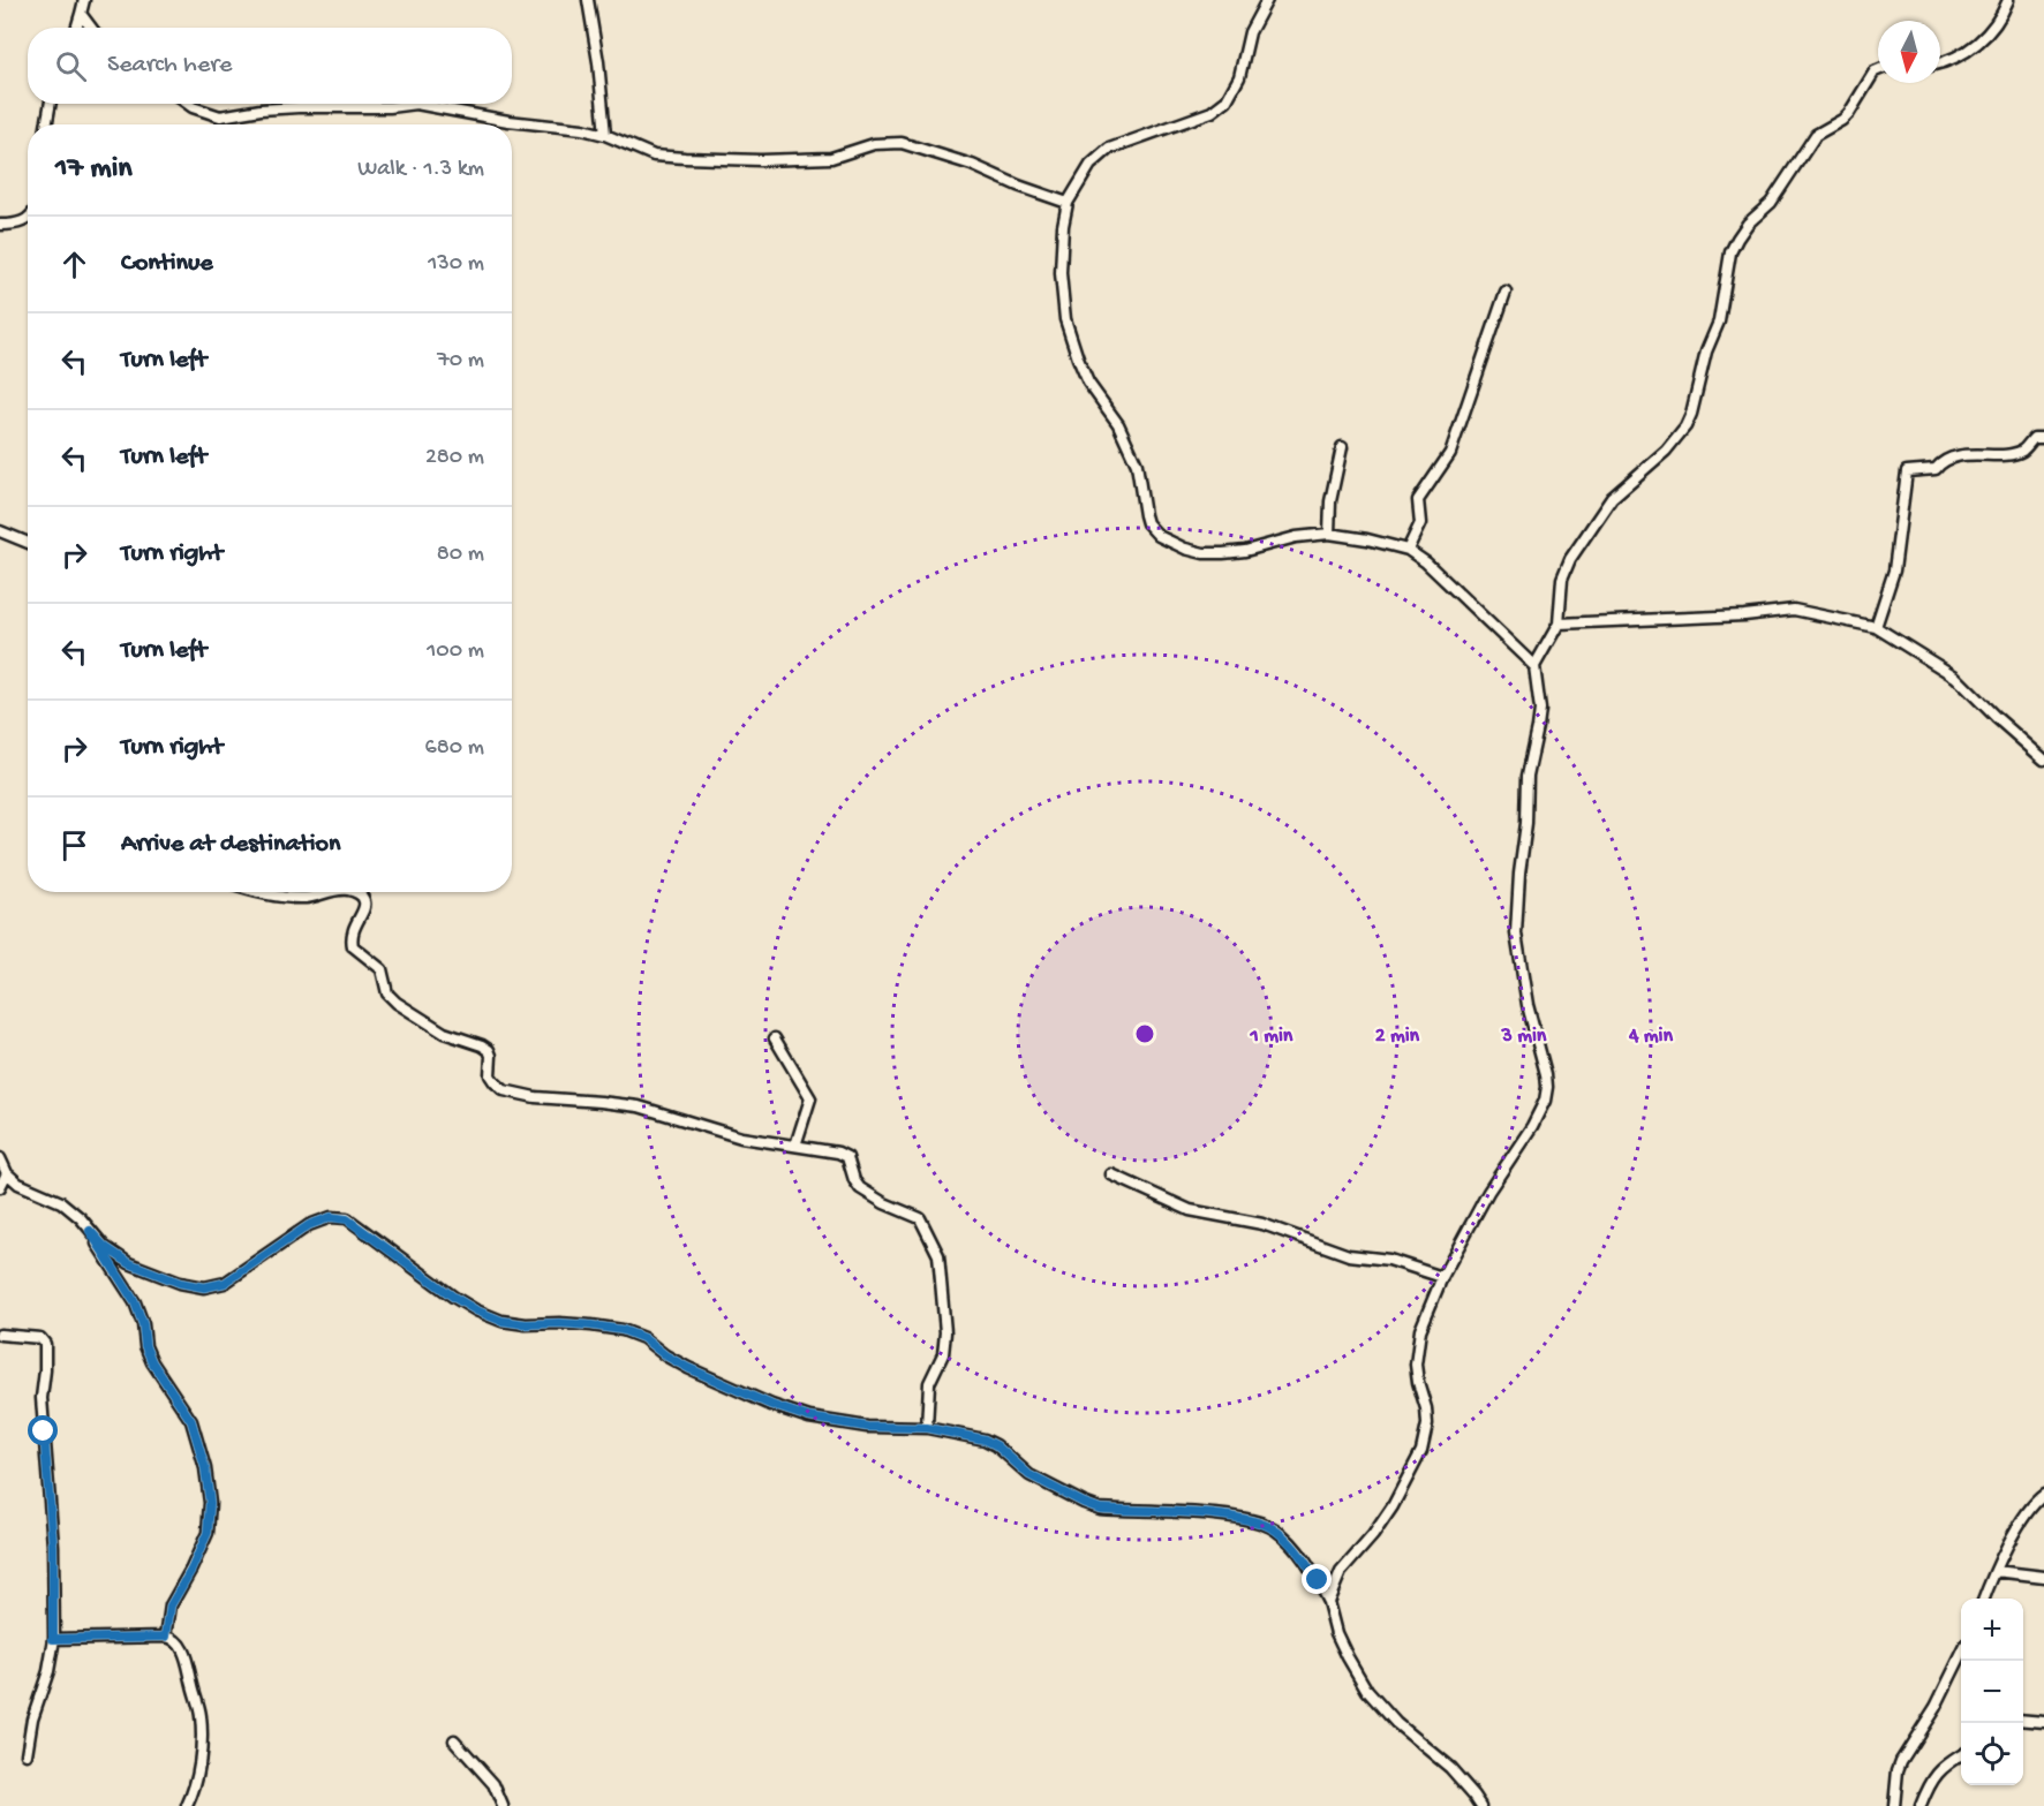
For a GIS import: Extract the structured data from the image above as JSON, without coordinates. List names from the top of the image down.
{
  "north": "bottom",
  "page": {
    "search": "Search here",
    "heading": ["17 min", "Walk · 1.3 km"],
    "list": [
      ["Continue", "130 m"],
      ["Turn left", "70 m"],
      ["Turn left", "280 m"],
      ["Turn right", "80 m"],
      ["Turn left", "100 m"],
      ["Turn right", "680 m"],
      "Arrive at destination"
    ],
    "map_buttons": ["+", "−"]
  },
  "rings": [
    "1 min",
    "2 min",
    "3 min",
    "4 min"
  ]
}
